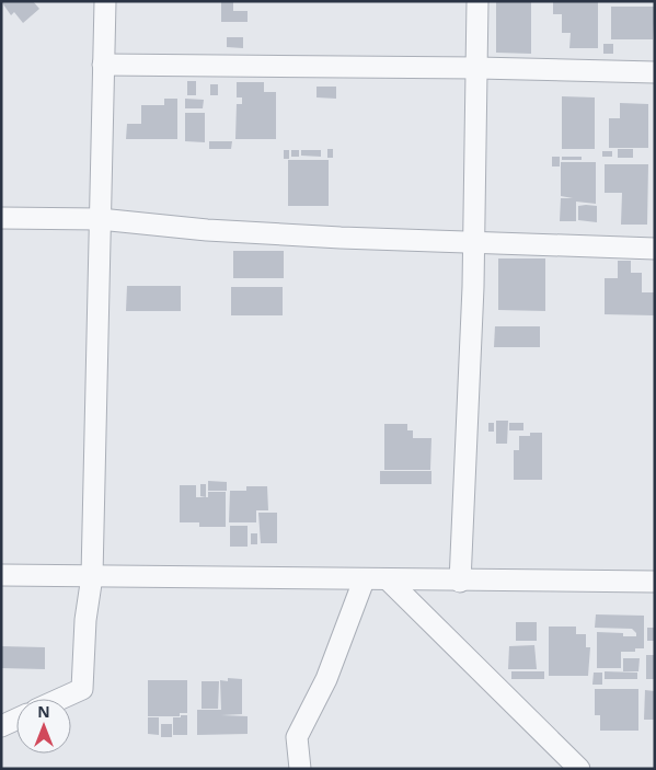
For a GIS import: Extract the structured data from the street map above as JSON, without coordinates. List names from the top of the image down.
{
  "north": "top"
}
